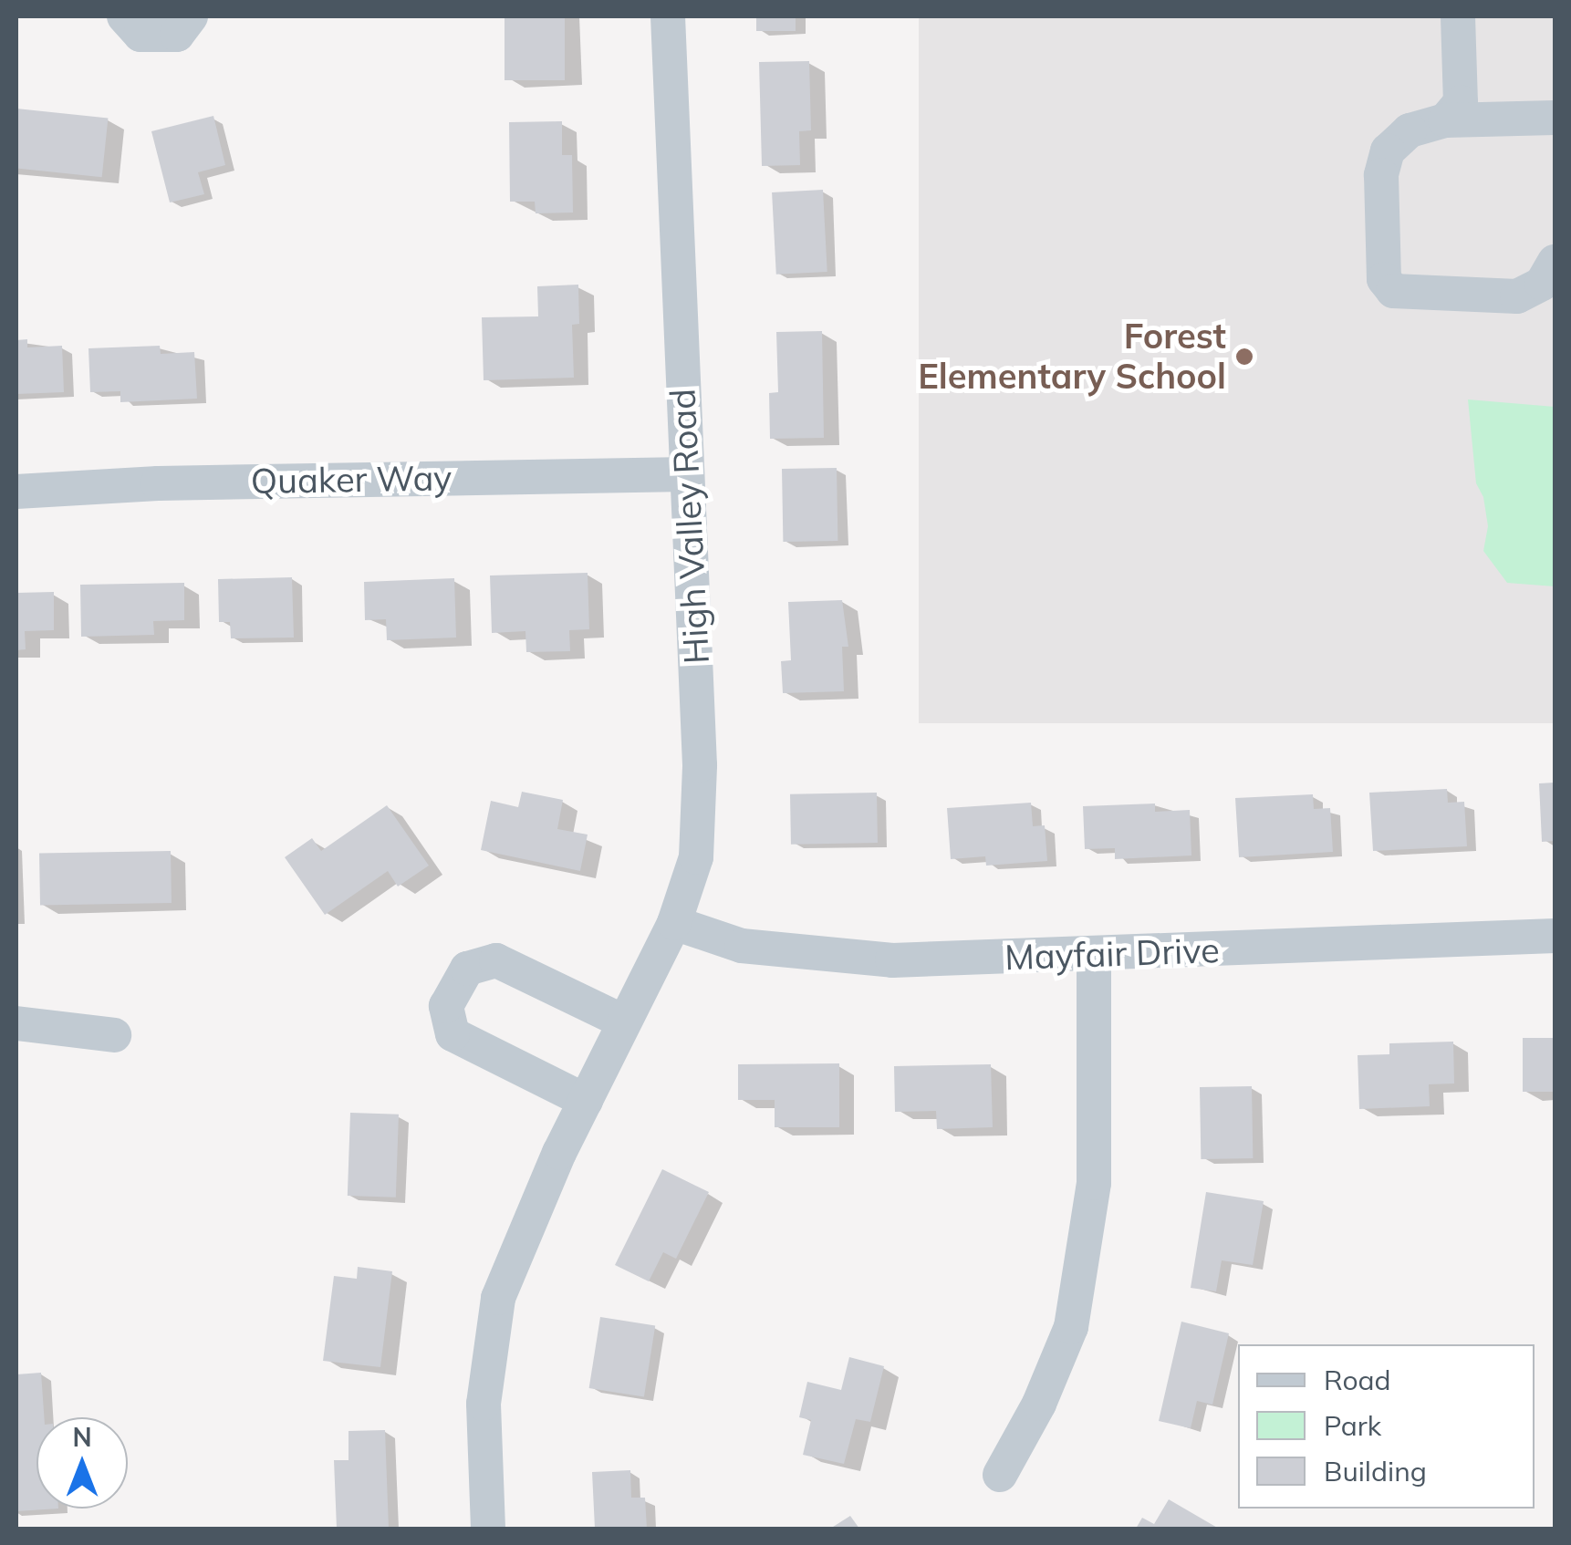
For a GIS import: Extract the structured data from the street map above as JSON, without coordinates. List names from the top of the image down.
{
  "streets": {
    "street": ["Quaker Way", "High Valley Road", "Mayfair Drive"]
  },
  "crossings": [
    ["Quaker Way", "High Valley Road"],
    ["High Valley Road", "Mayfair Drive"]
  ],
  "places": ["Forest Elementary School"],
  "legend": ["Road", "Park", "Building"],
  "north": "top"
}
